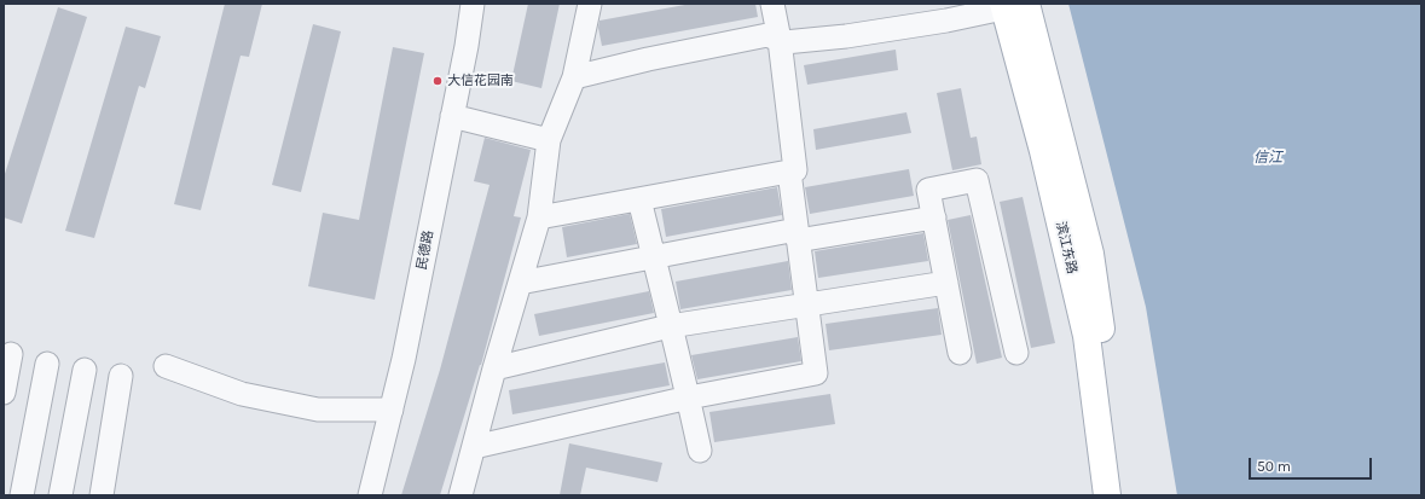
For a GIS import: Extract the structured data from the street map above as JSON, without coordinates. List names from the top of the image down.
{
  "streets": {
    "main road": ["滨江东路"],
    "street": ["民德路"]
  },
  "water": ["信江"],
  "places": ["大信花园南"],
  "scale_bar": "50 m"
}
